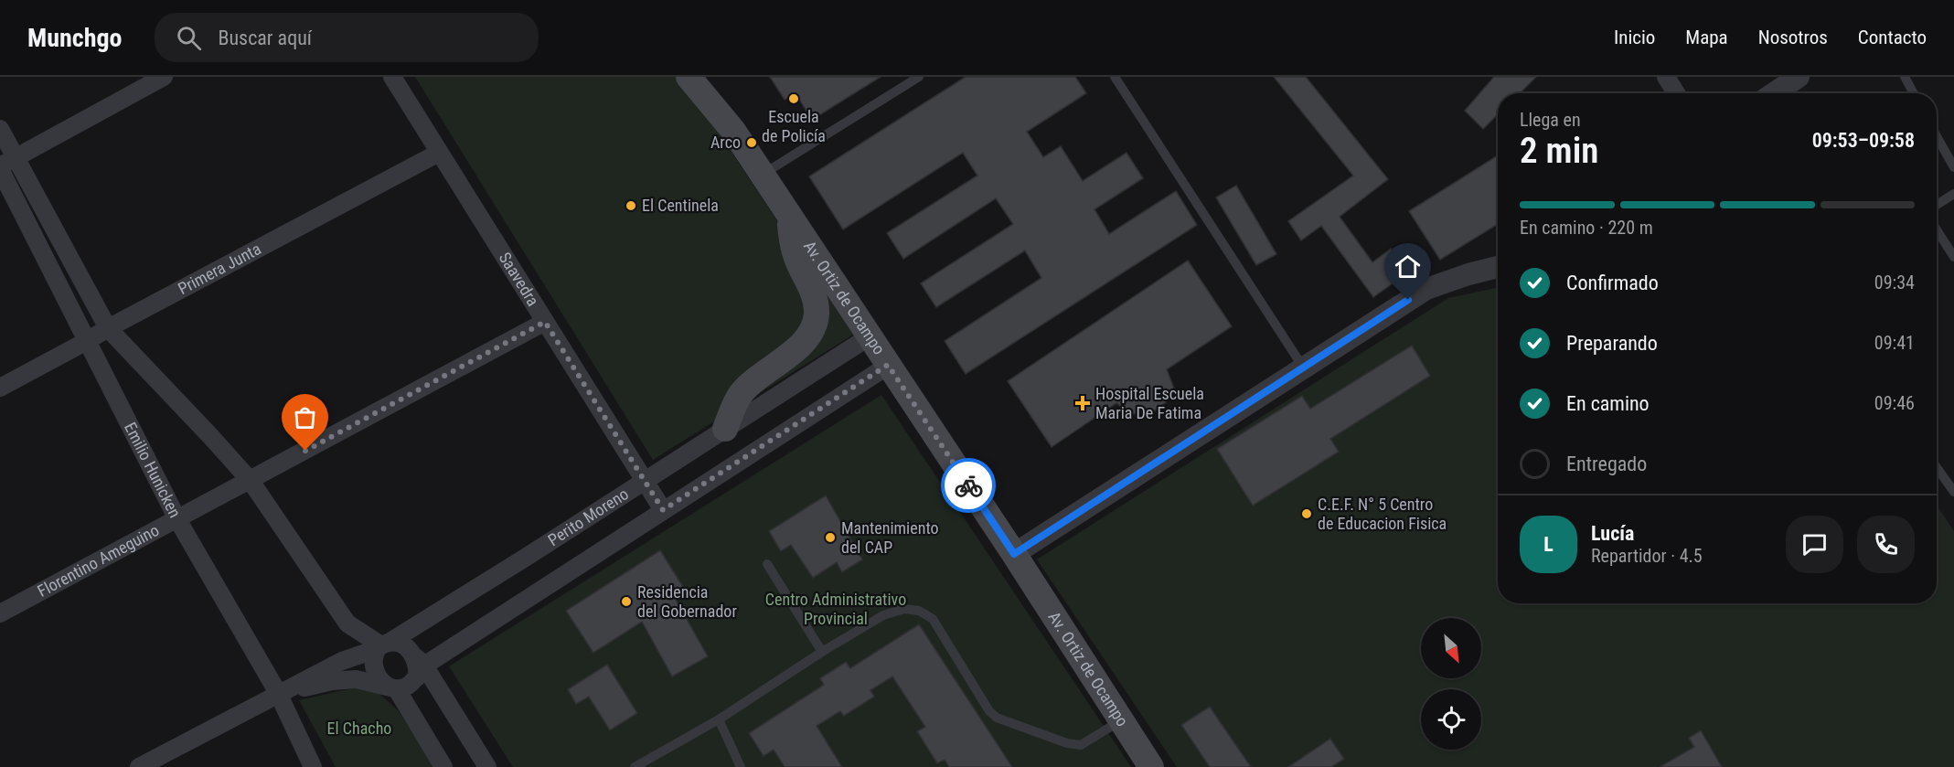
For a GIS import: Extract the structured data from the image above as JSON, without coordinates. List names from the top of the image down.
{
  "streets": {
    "main road": ["Av. Ortiz de Ocampo"],
    "street": [
      "Primera Junta",
      "Saavedra",
      "Emilio Hunicken",
      "Perito Moreno",
      "Florentino Ameguino"
    ]
  },
  "crossings": [
    ["Primera Junta", "Saavedra"],
    ["Primera Junta", "Emilio Hunicken"],
    ["Saavedra", "Perito Moreno"],
    ["Saavedra", "Florentino Ameguino"],
    ["Av. Ortiz de Ocampo", "Perito Moreno"],
    ["Emilio Hunicken", "Perito Moreno"],
    ["Emilio Hunicken", "Florentino Ameguino"]
  ],
  "parks": ["Centro Administrativo Provincial", "El Chacho"],
  "places": {
    "other": [
      "Escuela de Policía",
      "Arco",
      "El Centinela",
      "C.E.F. N° 5 Centro de Educacion Fisica",
      "Mantenimiento del CAP",
      "Residencia del Gobernador"
    ],
    "health": ["Hospital Escuela Maria De Fatima"]
  },
  "north": "bottom right",
  "page": {
    "header": "Munchgo",
    "search": "Buscar aquí",
    "nav": [
      "Inicio",
      "Mapa",
      "Nosotros",
      "Contacto"
    ],
    "heading": ["2 min", "Llega en", "09:53–09:58"],
    "panel": ["Lucía", "Repartidor · 4.5"],
    "bar": "En camino · 220 m",
    "list": [
      ["Confirmado", "09:34"],
      ["Preparando", "09:41"],
      ["En camino", "09:46"],
      "Entregado"
    ],
    "round": "L"
  }
}
